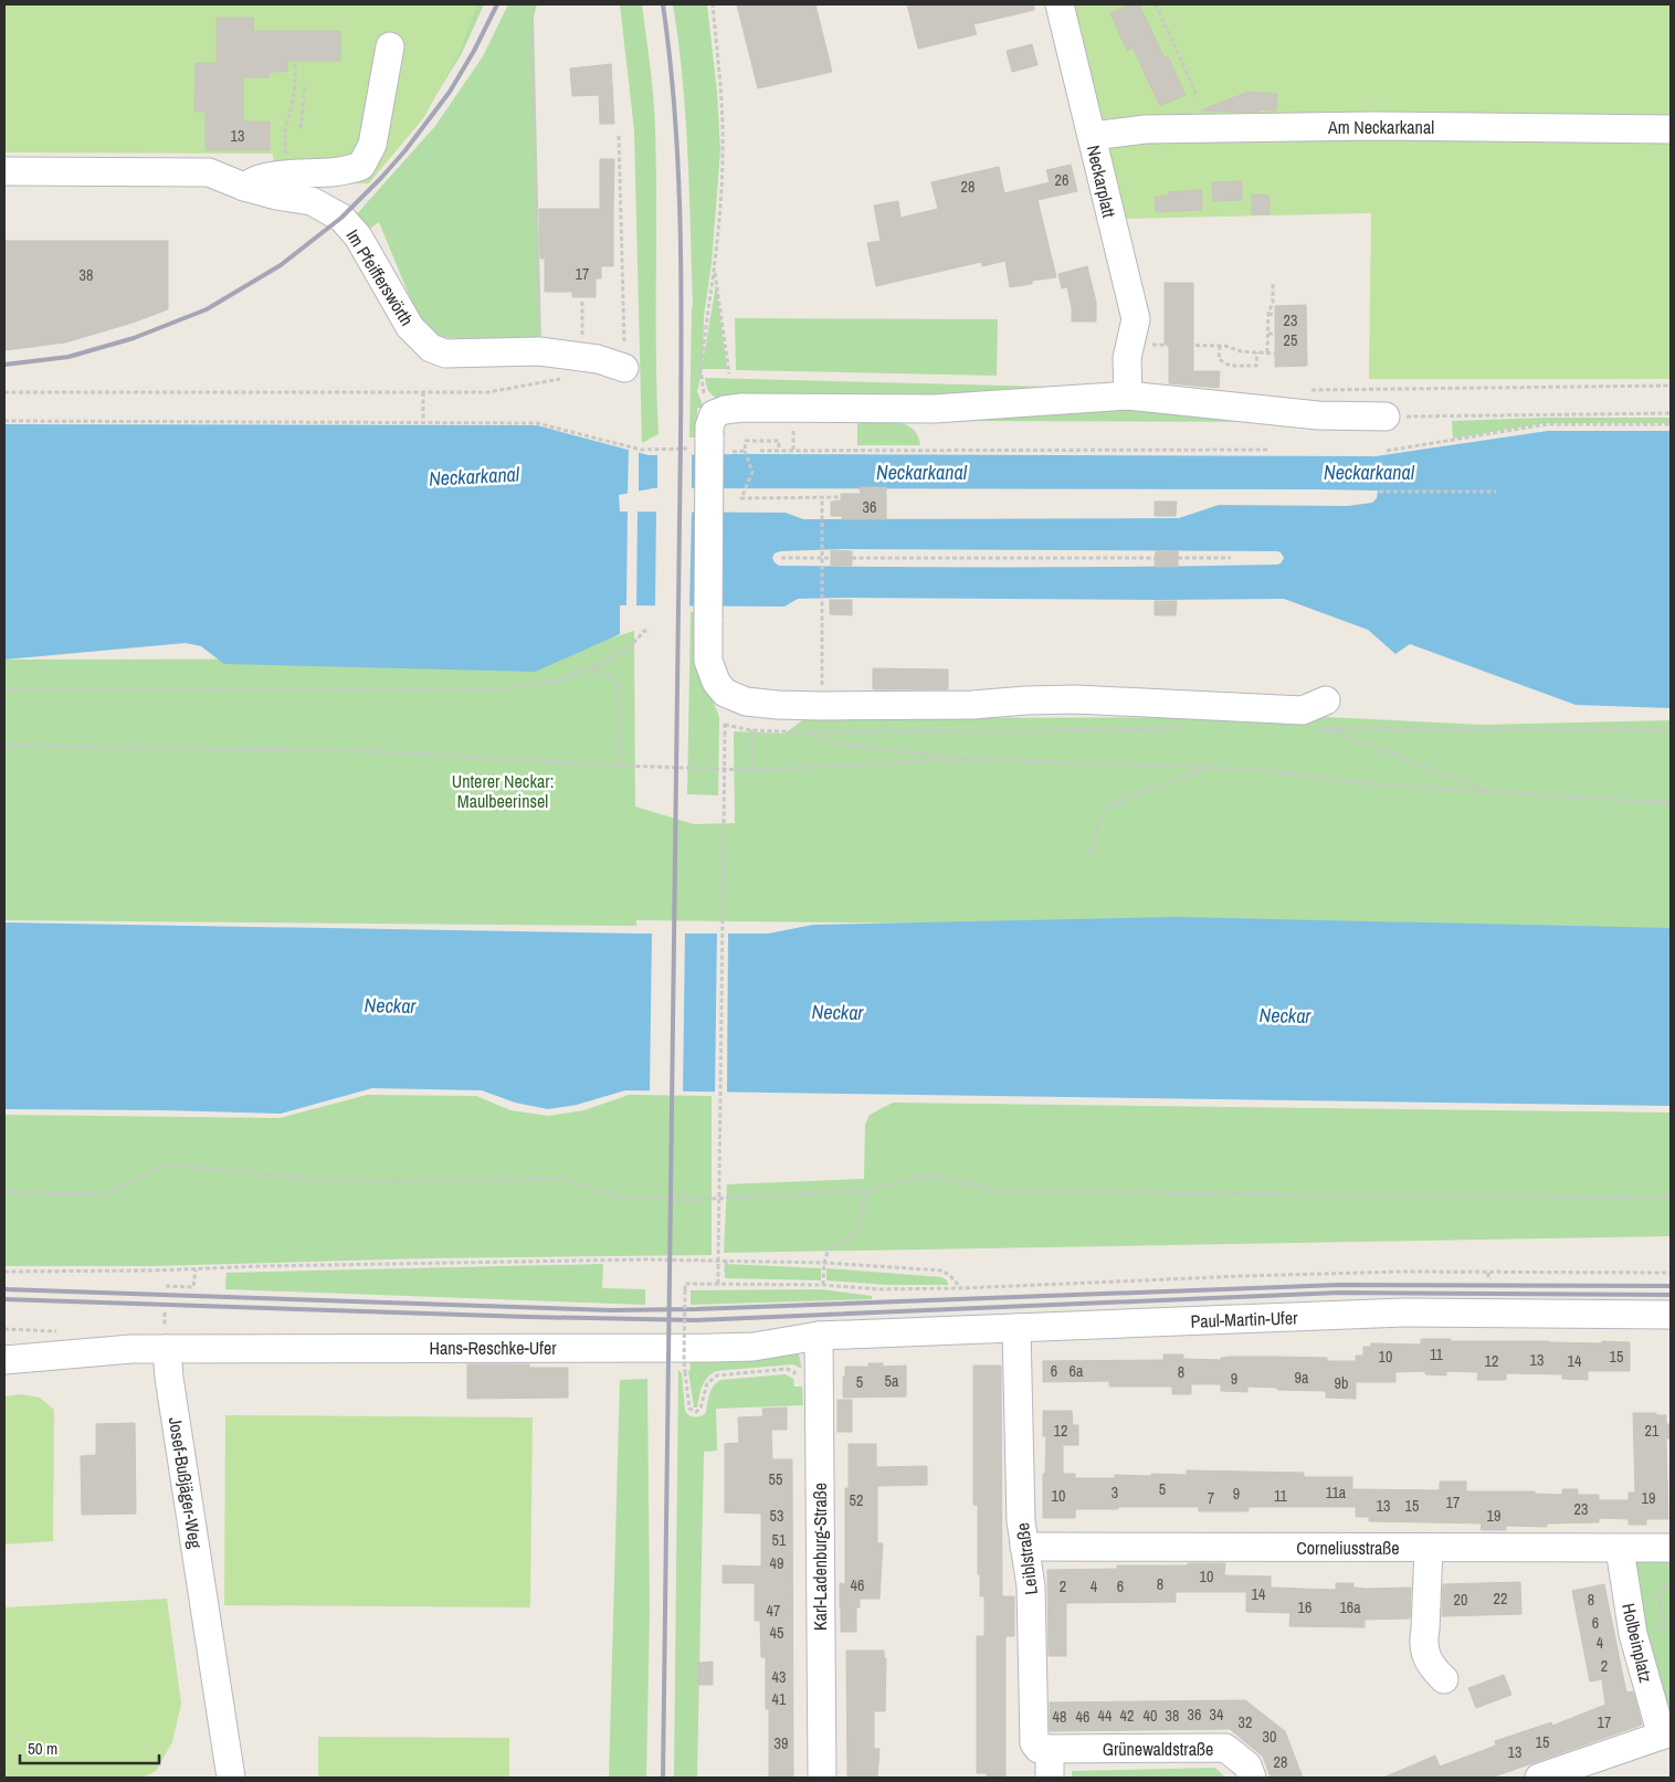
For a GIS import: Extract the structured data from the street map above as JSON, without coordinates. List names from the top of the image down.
{
  "streets": {
    "street": [
      "Am Neckarkanal",
      "Neckarplatt",
      "Im Pfeifferswörth",
      "Paul-Martin-Ufer",
      "Hans-Reschke-Ufer",
      "Josef-Bußjäger-Weg",
      "Corneliusstraße",
      "Karl-Ladenburg-Straße",
      "Leiblstraße",
      "Holbeinplatz",
      "Grünewaldstraße"
    ]
  },
  "crossings": [
    ["Am Neckarkanal", "Neckarplatt"],
    ["Paul-Martin-Ufer", "Hans-Reschke-Ufer"],
    ["Paul-Martin-Ufer", "Karl-Ladenburg-Straße"],
    ["Paul-Martin-Ufer", "Leiblstraße"],
    ["Hans-Reschke-Ufer", "Josef-Bußjäger-Weg"],
    ["Hans-Reschke-Ufer", "Karl-Ladenburg-Straße"],
    ["Corneliusstraße", "Leiblstraße"],
    ["Corneliusstraße", "Holbeinplatz"],
    ["Leiblstraße", "Grünewaldstraße"]
  ],
  "water": ["Neckarkanal", "Neckar"],
  "parks": ["Unterer Neckar: Maulbeerinsel"],
  "house_numbers": [
    "13",
    "26",
    "28",
    "17",
    "38",
    "23",
    "25",
    "36",
    "11",
    "10",
    "15",
    "13",
    "12",
    "14",
    "6",
    "6a",
    "8",
    "9a",
    "9",
    "5a",
    "5",
    "9b",
    "12",
    "21",
    "55",
    "5",
    "3",
    "11a",
    "9",
    "10",
    "11",
    "7",
    "19",
    "52",
    "17",
    "13",
    "15",
    "23",
    "53",
    "19",
    "51",
    "49",
    "10",
    "8",
    "46",
    "2",
    "4",
    "6",
    "14",
    "22",
    "20",
    "8",
    "16",
    "16a",
    "47",
    "6",
    "45",
    "4",
    "2",
    "43",
    "41",
    "36",
    "34",
    "44",
    "42",
    "40",
    "38",
    "48",
    "46",
    "32",
    "17",
    "30",
    "15",
    "39",
    "13",
    "28"
  ],
  "scale_bar": "50 m"
}
